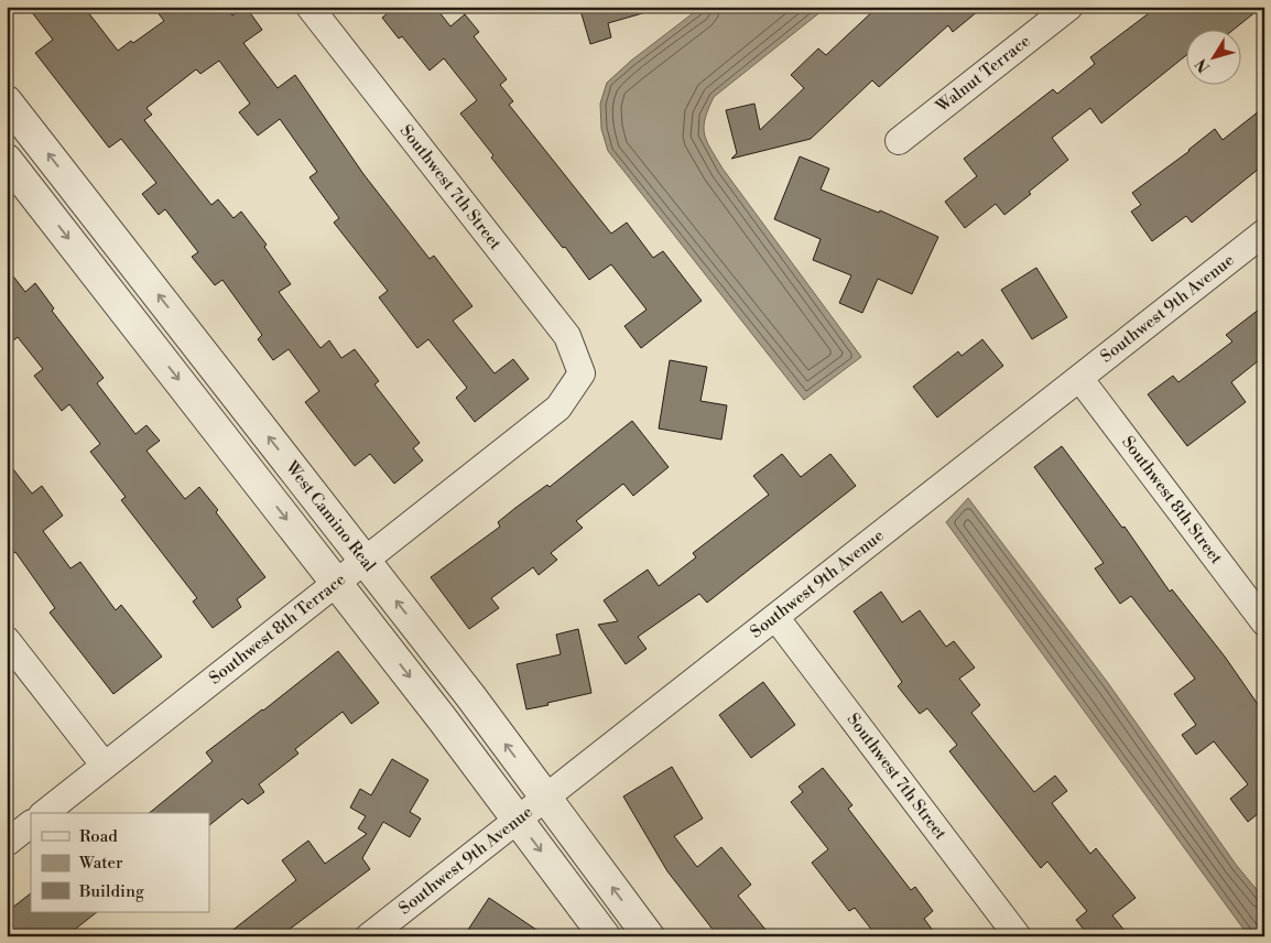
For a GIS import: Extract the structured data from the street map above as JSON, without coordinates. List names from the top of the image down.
{
  "streets": {
    "street": [
      "Walnut Terrace",
      "Southwest 7th Street",
      "Southwest 9th Avenue",
      "Southwest 8th Street",
      "West Camino Real",
      "Southwest 8th Terrace"
    ]
  },
  "crossings": [
    ["Southwest 7th Street", "Southwest 9th Avenue"],
    ["Southwest 7th Street", "Southwest 8th Terrace"],
    ["Southwest 9th Avenue", "Southwest 8th Street"],
    ["Southwest 9th Avenue", "West Camino Real"],
    ["West Camino Real", "Southwest 8th Terrace"]
  ],
  "legend": ["Road", "Water", "Building"],
  "north": "bottom left"
}
